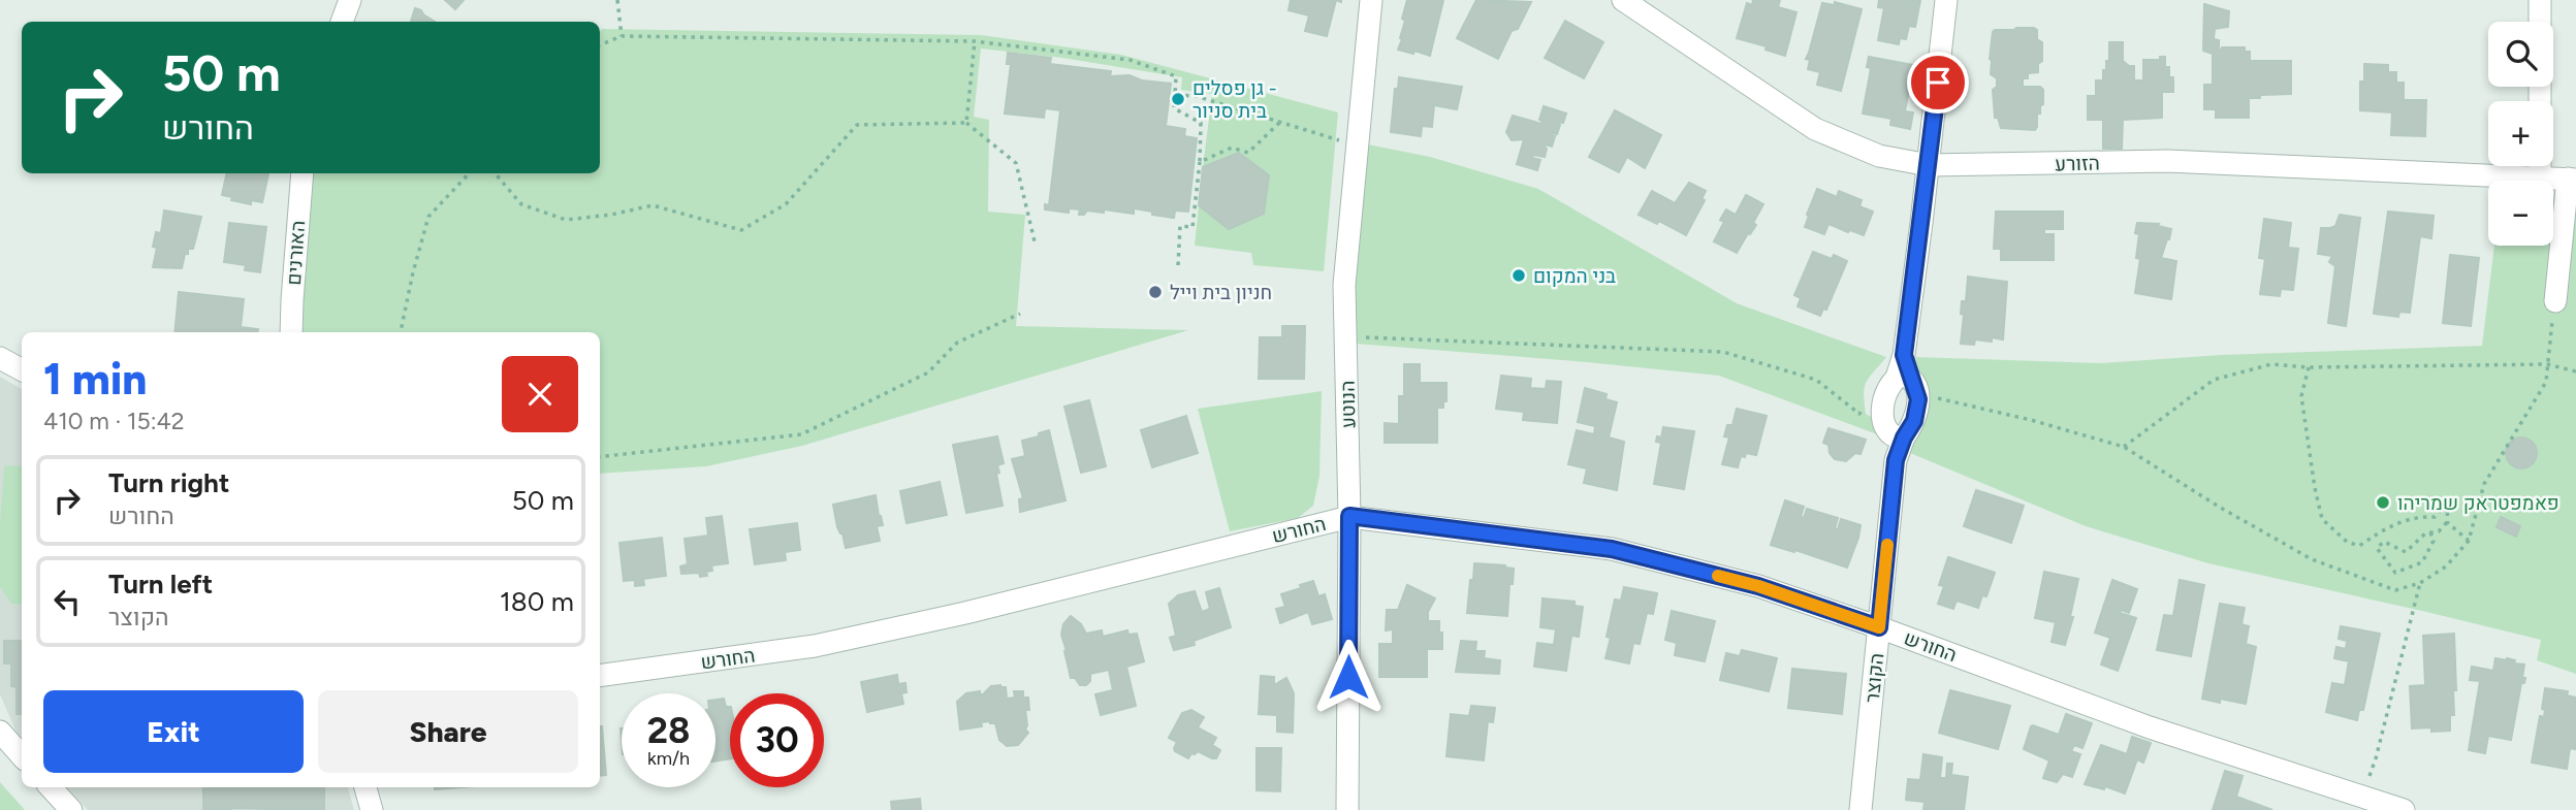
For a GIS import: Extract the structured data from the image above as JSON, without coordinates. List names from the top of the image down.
{
  "streets": {
    "street": [
      "הזורע",
      "האורנים",
      "הנוטע",
      "החורש",
      "הקוצר"
    ]
  },
  "crossings": [
    ["הנוטע", "החורש"],
    ["החורש", "הקוצר"]
  ],
  "places": [
    "גן פסלים - בית סניור",
    "בני המקום",
    "חניון בית וייל",
    "פאמפטראק שמריהו"
  ],
  "page": {
    "map_buttons": ["+", "−"],
    "turn": ["50 m", "החורש"],
    "heading": ["1 min", "410 m · 15:42"],
    "list": [
      {
        "name": "Turn right",
        "note": "החורש",
        "value": "50 m"
      },
      {
        "name": "Turn left",
        "note": "הקוצר",
        "value": "180 m"
      }
    ],
    "buttons": ["Exit", "Share"],
    "speed": "28 km/h",
    "limit": "30"
  }
}
